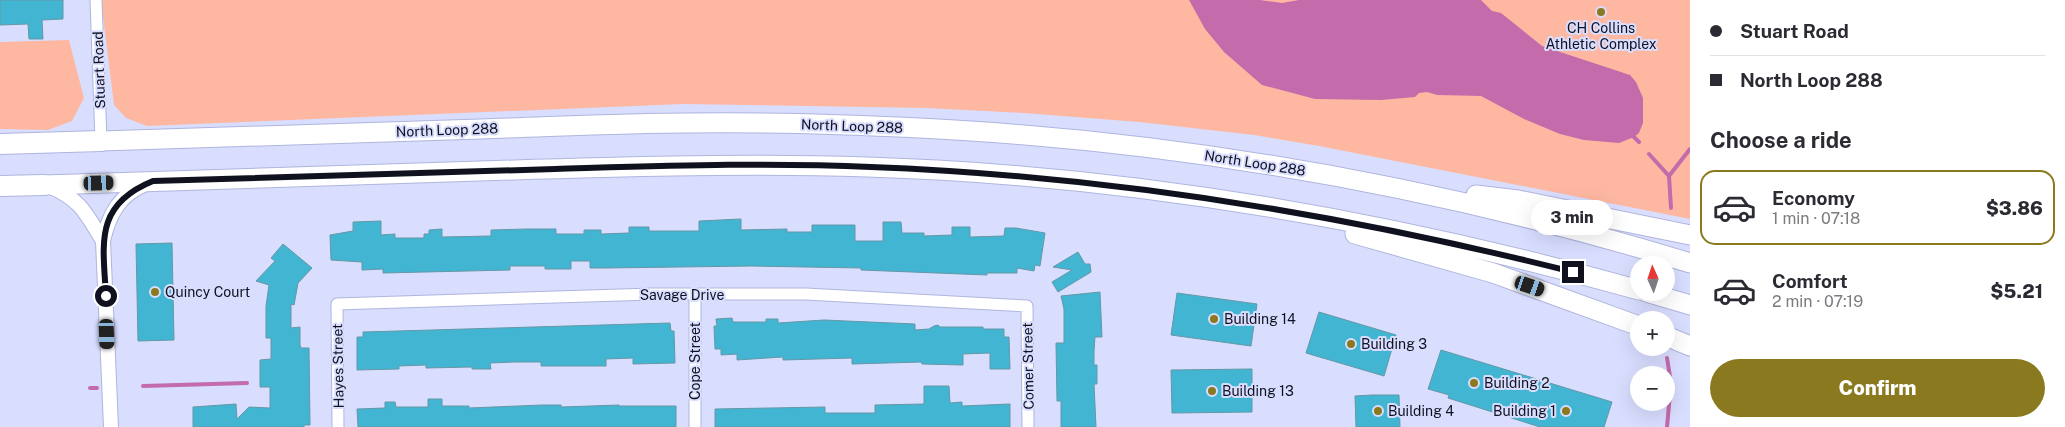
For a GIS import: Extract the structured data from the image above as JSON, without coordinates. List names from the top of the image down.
{
  "streets": {
    "highway": ["North Loop 288"],
    "street": [
      "Stuart Road",
      "Savage Drive",
      "Cope Street",
      "Hayes Street",
      "Comer Street"
    ]
  },
  "crossings": [
    ["Stuart Road", "North Loop 288"],
    ["Savage Drive", "Cope Street"],
    ["Savage Drive", "Hayes Street"],
    ["Savage Drive", "Comer Street"]
  ],
  "places": [
    "CH Collins Athletic Complex",
    "Quincy Court",
    "Building 14",
    "Building 3",
    "Building 2",
    "Building 13",
    "Building 4",
    "Building 1"
  ],
  "north": "top",
  "page": {
    "banner": ["Stuart Road", "North Loop 288"],
    "heading": "Choose a ride",
    "list": [
      {
        "name": "Economy",
        "note": "1 min · 07:18",
        "value": "$3.86"
      },
      {
        "name": "Comfort",
        "note": "2 min · 07:19",
        "value": "$5.21"
      }
    ],
    "bubble": "3 min",
    "map_buttons": ["+", "−"],
    "buttons": "Confirm"
  }
}
